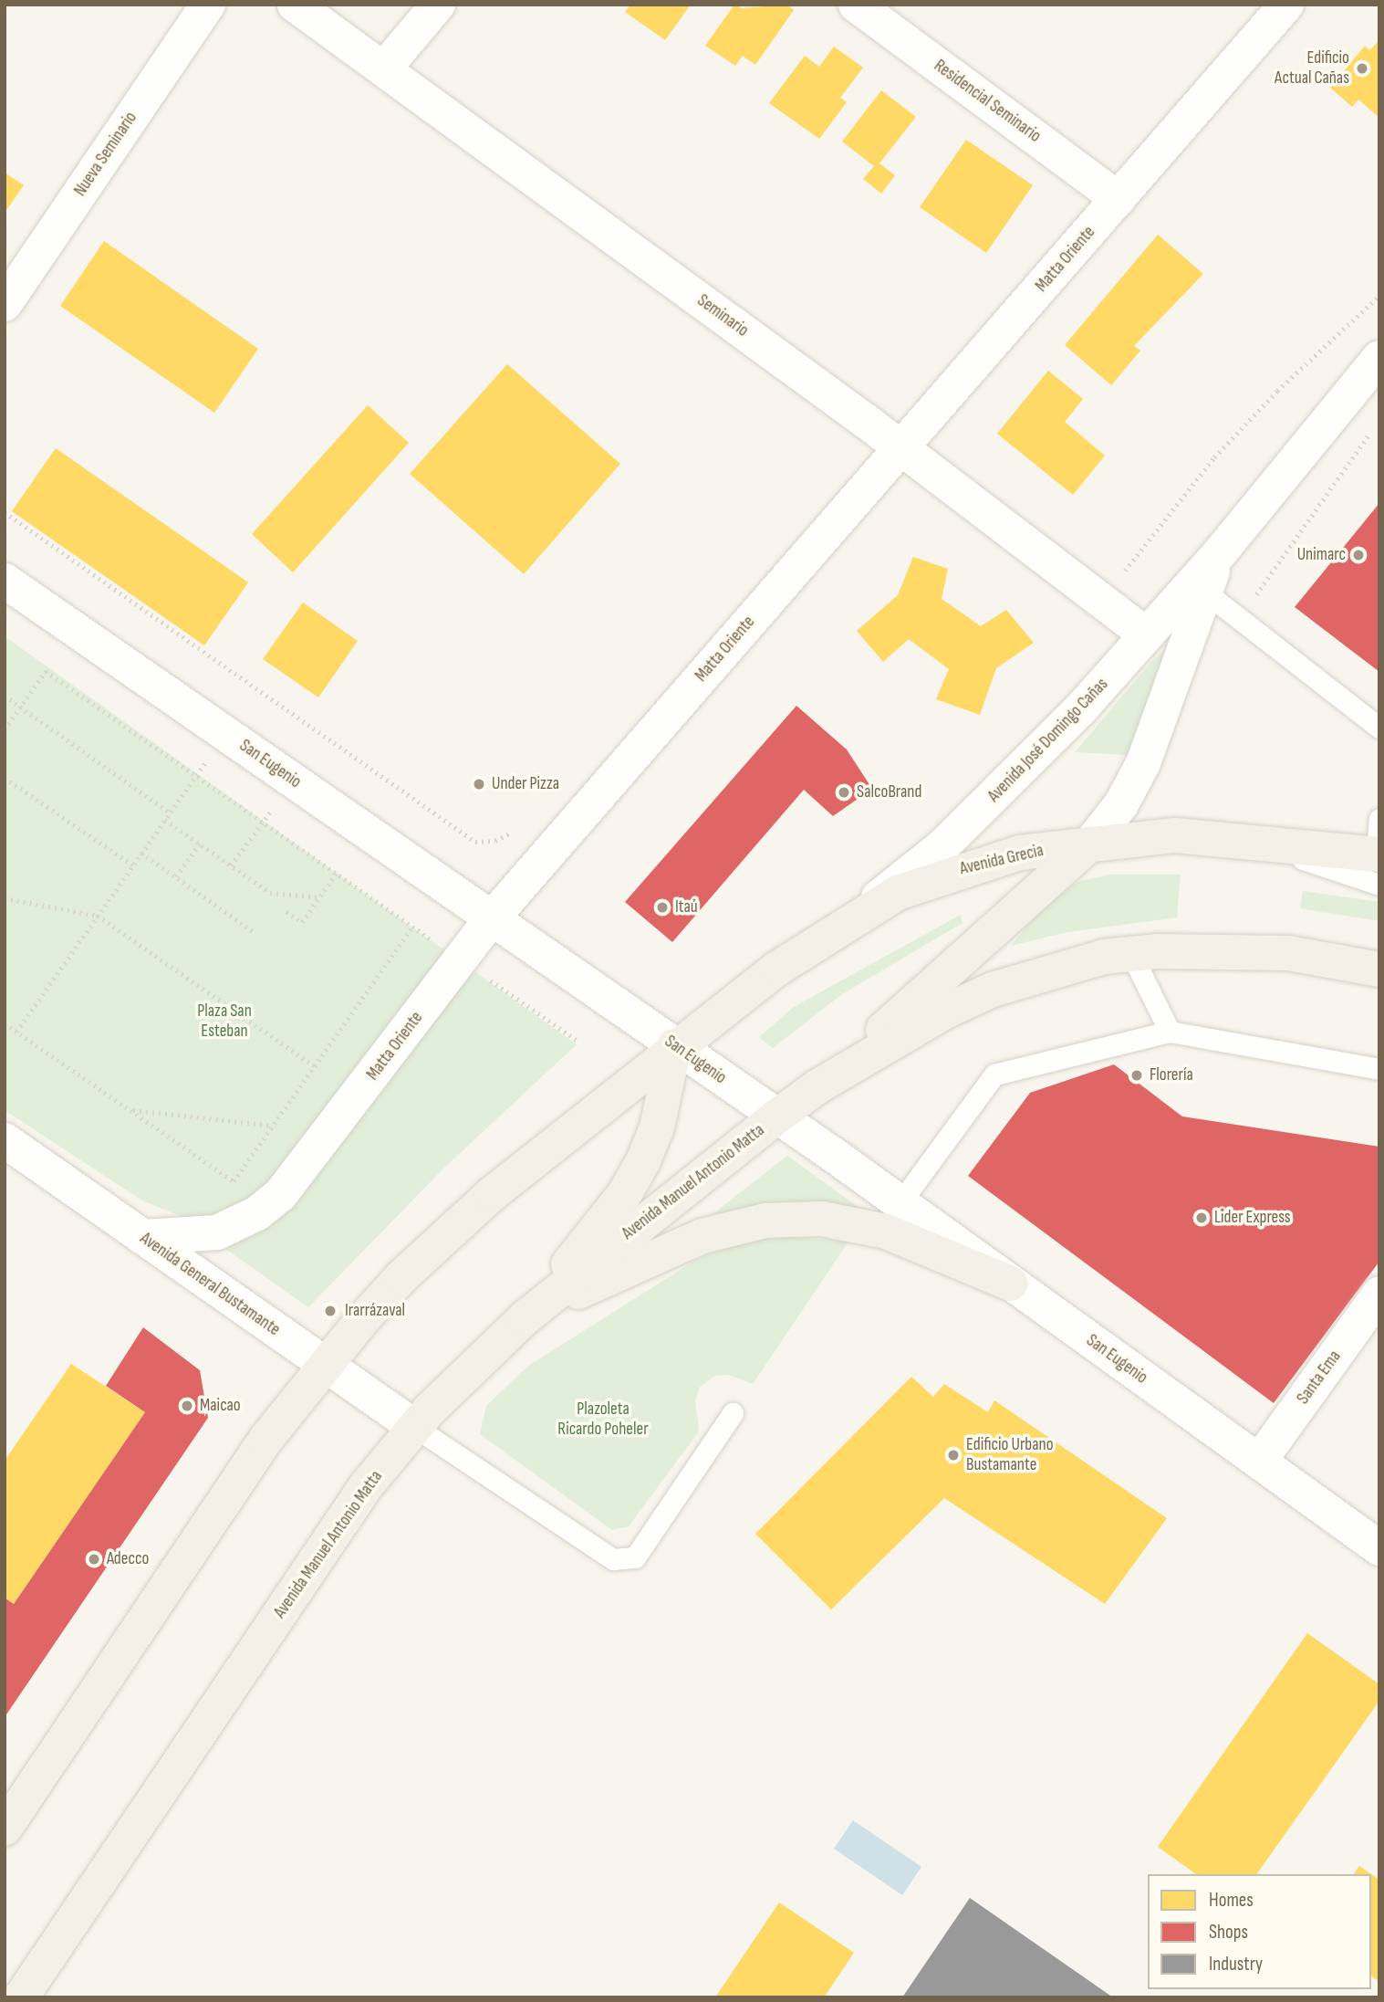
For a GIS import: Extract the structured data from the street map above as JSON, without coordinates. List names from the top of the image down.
{
  "streets": {
    "main road": ["Avenida Grecia", "Avenida Manuel Antonio Matta"],
    "street": [
      "Residencial Seminario",
      "Nueva Seminario",
      "Matta Oriente",
      "Seminario",
      "Avenida José Domingo Cañas",
      "San Eugenio",
      "Avenida General Bustamante",
      "Santa Ema"
    ]
  },
  "crossings": [
    ["Residencial Seminario", "Matta Oriente"],
    ["Matta Oriente", "Seminario"],
    ["Matta Oriente", "San Eugenio"],
    ["Matta Oriente", "Avenida General Bustamante"],
    ["Seminario", "Avenida José Domingo Cañas"],
    ["Avenida José Domingo Cañas", "Avenida Grecia"],
    ["San Eugenio", "Avenida Grecia"],
    ["San Eugenio", "Avenida Manuel Antonio Matta"],
    ["San Eugenio", "Santa Ema"],
    ["Avenida Manuel Antonio Matta", "Avenida General Bustamante"]
  ],
  "parks": ["Plaza San Esteban", "Plazoleta Ricardo Poheler"],
  "places": [
    "Edificio Actual Cañas",
    "Unimarc",
    "Under Pizza",
    "SalcoBrand",
    "Itaú",
    "Florería",
    "Lider Express",
    "Irarrázaval",
    "Maicao",
    "Edificio Urbano Bustamante",
    "Adecco"
  ],
  "legend": ["Homes", "Shops", "Industry"]
}
